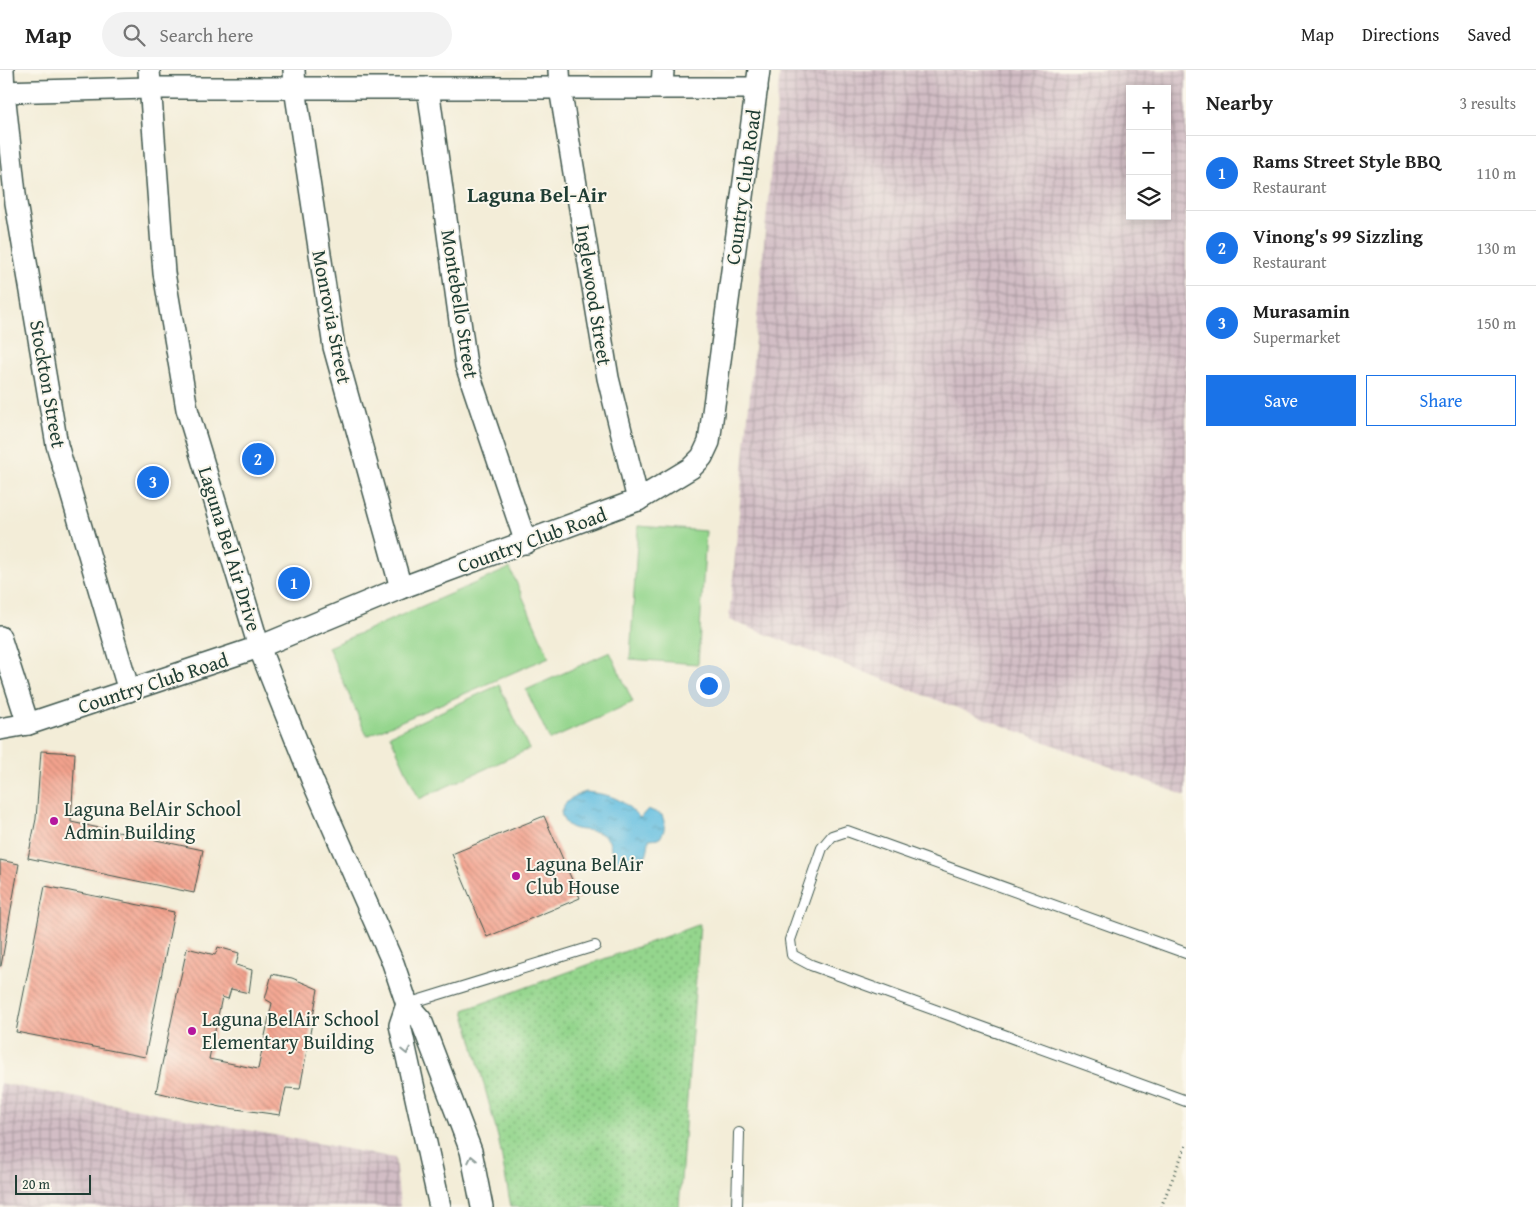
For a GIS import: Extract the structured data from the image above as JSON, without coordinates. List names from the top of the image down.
{
  "streets": {
    "street": [
      "Country Club Road",
      "Inglewood Street",
      "Montebello Street",
      "Monrovia Street",
      "Stockton Street",
      "Laguna Bel Air Drive"
    ]
  },
  "crossings": [
    ["Country Club Road", "Inglewood Street"],
    ["Country Club Road", "Montebello Street"],
    ["Country Club Road", "Monrovia Street"],
    ["Country Club Road", "Stockton Street"],
    ["Country Club Road", "Laguna Bel Air Drive"]
  ],
  "districts": ["Laguna Bel-Air"],
  "places": ["Laguna BelAir School Admin Building", "Laguna BelAir Club House", "Laguna BelAir School Elementary Building"],
  "scale_bar": "20 m",
  "page": {
    "header": "Map",
    "search": "Search here",
    "nav": ["Map", "Directions", "Saved"],
    "heading": ["Nearby", "3 results"],
    "map_buttons": ["+", "−"],
    "list": [
      {
        "mark": "1",
        "name": "Rams Street Style BBQ",
        "note": "Restaurant",
        "value": "110 m"
      },
      {
        "mark": "2",
        "name": "Vinong's 99 Sizzling",
        "note": "Restaurant",
        "value": "130 m"
      },
      {
        "mark": "3",
        "name": "Murasamin",
        "note": "Supermarket",
        "value": "150 m"
      }
    ],
    "buttons": ["Save", "Share"],
    "pins": ["2", "3", "1"],
    "scale": "20 m"
  }
}
